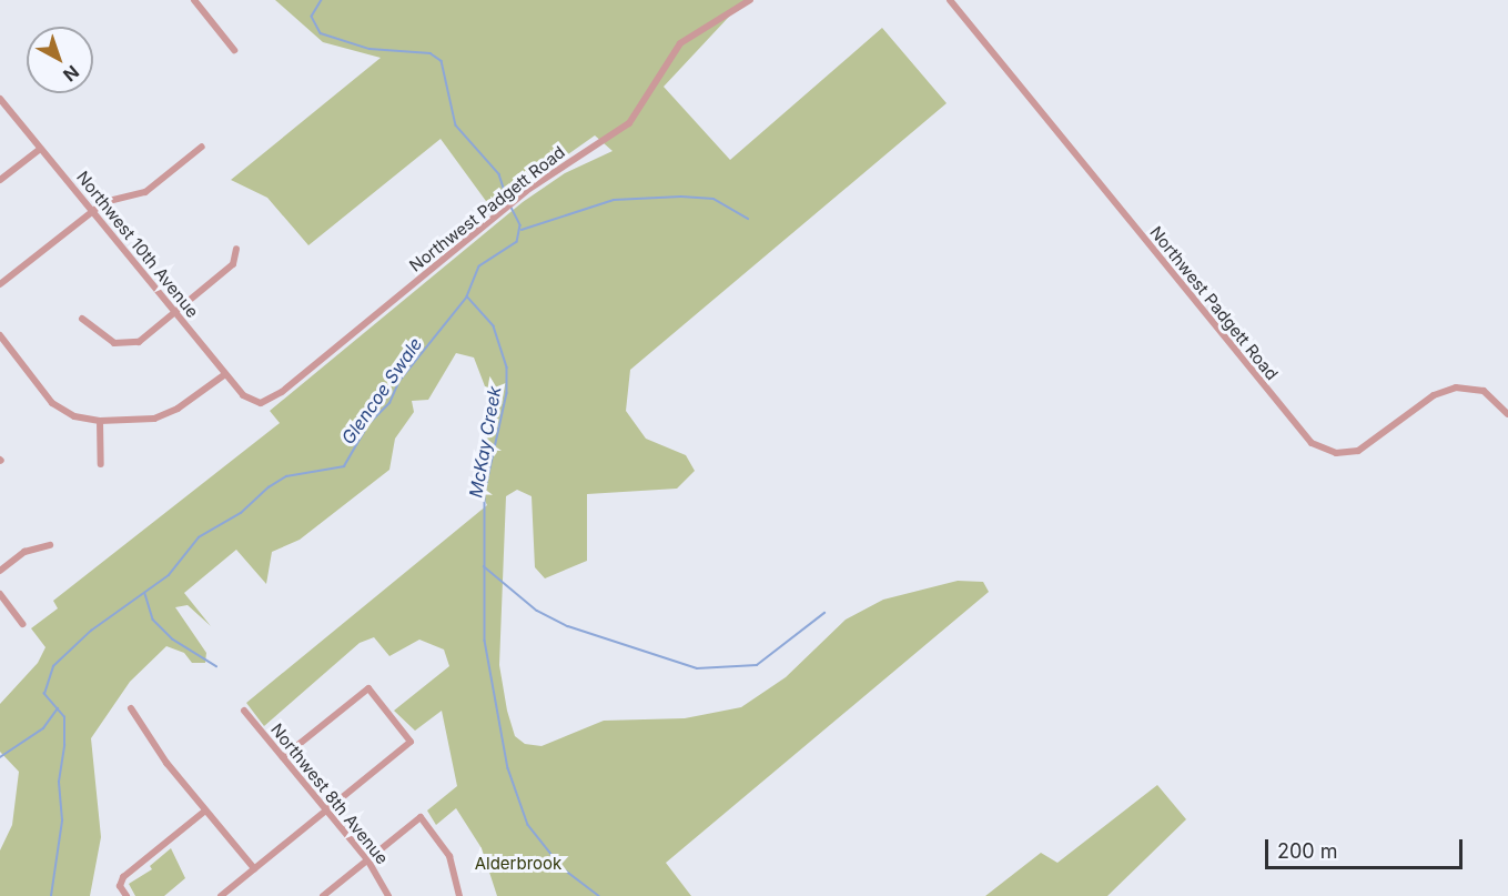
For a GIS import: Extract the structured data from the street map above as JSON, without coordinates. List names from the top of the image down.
{
  "streets": {
    "street": ["Northwest Padgett Road", "Northwest 10th Avenue", "Northwest 8th Avenue"]
  },
  "crossings": [
    ["Northwest Padgett Road", "Northwest 10th Avenue"]
  ],
  "water": ["Glencoe Swale", "McKay Creek"],
  "parks": ["Alderbrook"],
  "scale_bar": "200 m",
  "north": "bottom right"
}
